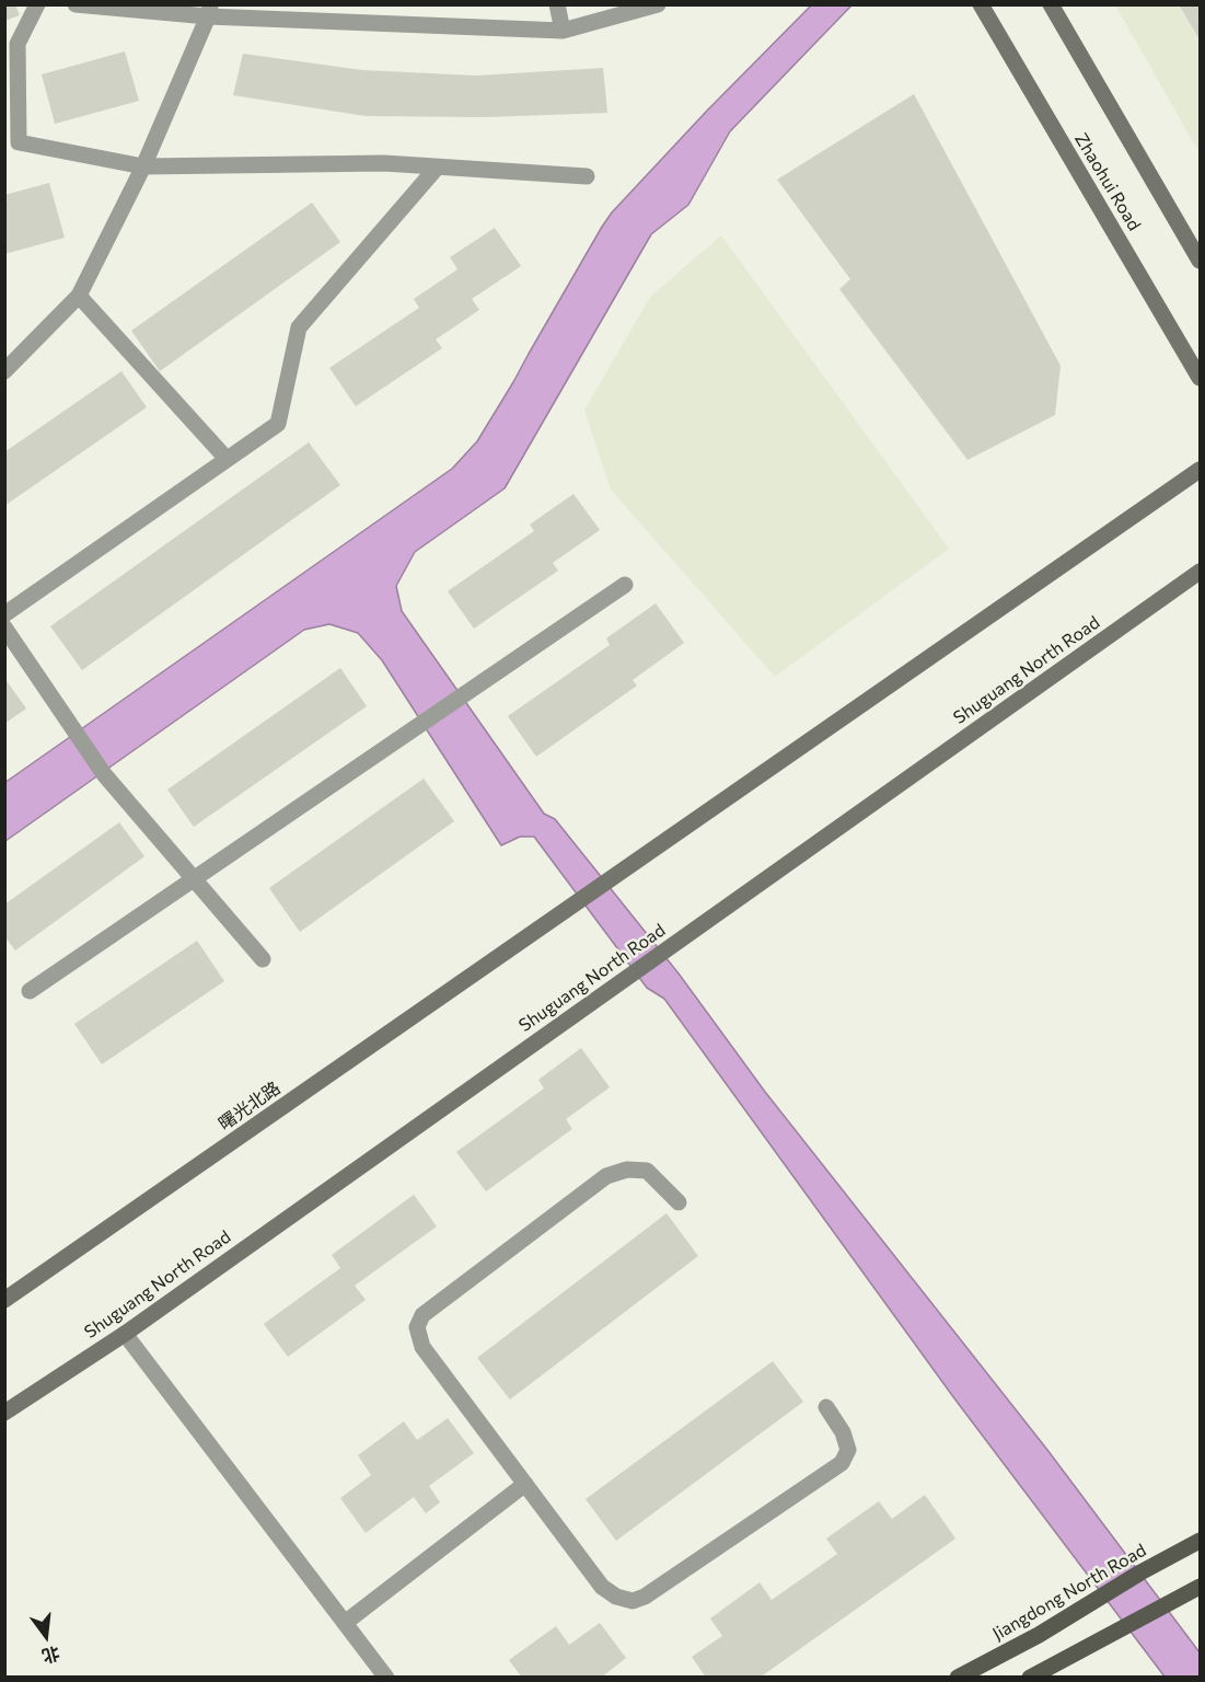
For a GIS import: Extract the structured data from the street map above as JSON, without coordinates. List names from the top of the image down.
{
  "streets": {
    "main road": [
      "Zhaohui Road",
      "Shuguang North Road",
      "曙光北路",
      "Jiangdong North Road"
    ]
  },
  "north": "bottom"
}
